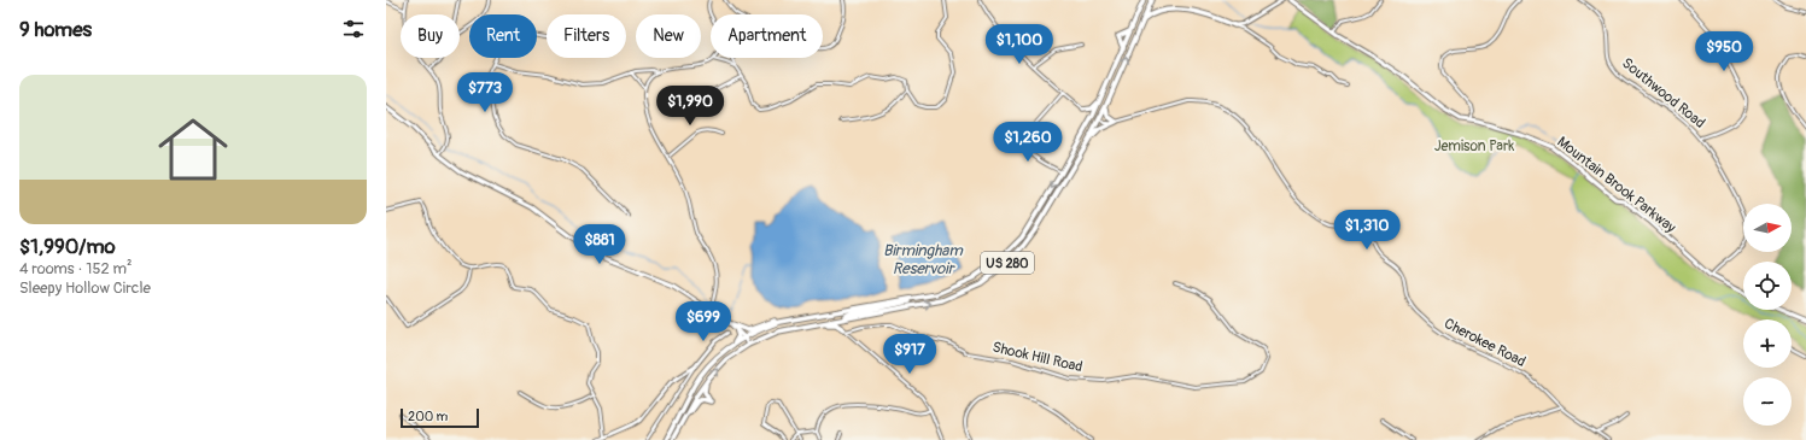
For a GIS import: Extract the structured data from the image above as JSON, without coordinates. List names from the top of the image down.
{
  "streets": {
    "highway": ["US 280"],
    "main road": ["Mountain Brook Parkway"],
    "street": ["Southwood Road", "Cherokee Road", "Shook Hill Road"]
  },
  "crossings": [
    ["Southwood Road", "Mountain Brook Parkway"],
    ["US 280", "Cherokee Road"]
  ],
  "water": ["Birmingham Reservoir"],
  "parks": ["Jemison Park"],
  "scale_bar": "200 m",
  "north": "right",
  "page": {
    "heading": "9 homes",
    "chip": [
      "Buy",
      "Rent",
      "Filters",
      "New",
      "Apartment"
    ],
    "price": [
      "$1,100",
      "$950",
      "$773",
      "$1,990",
      "$1,260",
      "$1,310",
      "$881",
      "$699",
      "$917"
    ],
    "list": [
      {
        "name": "$1,990/mo",
        "note": "4 rooms · 152 m² · Sleepy Hollow Circle"
      }
    ],
    "map_buttons": ["+", "−"],
    "scale": "200 m"
  }
}
